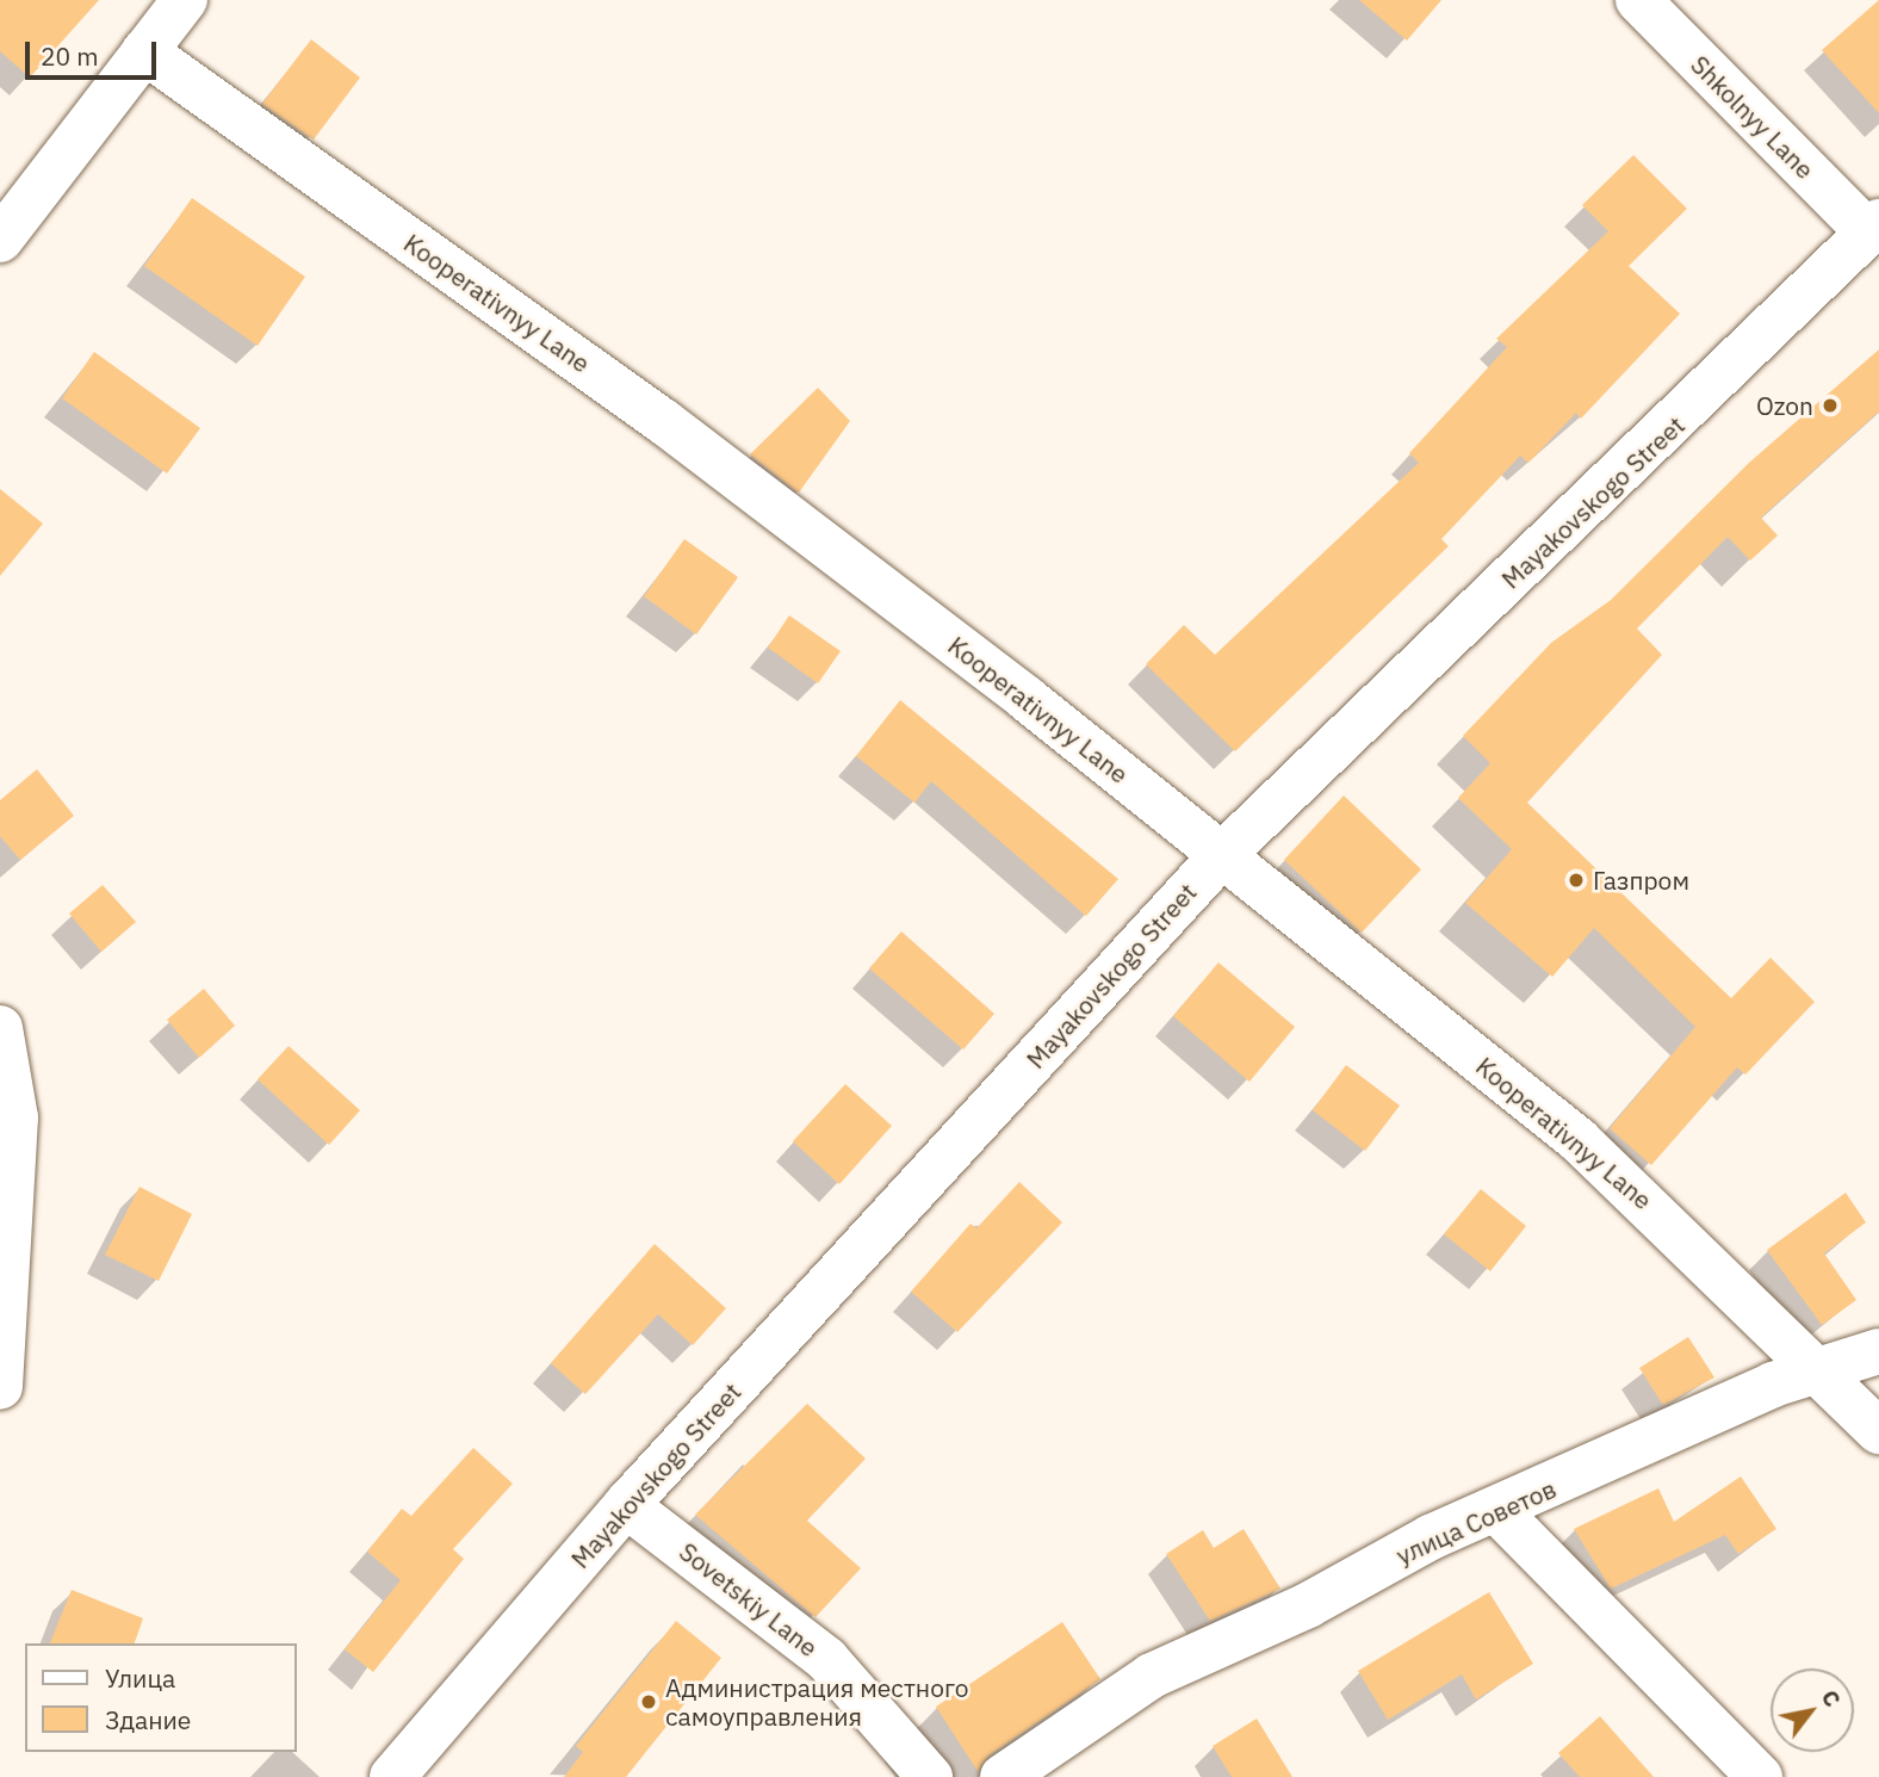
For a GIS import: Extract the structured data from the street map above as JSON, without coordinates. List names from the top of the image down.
{
  "streets": {
    "street": [
      "Shkolnyy Lane",
      "Kooperativnyy Lane",
      "Mayakovskogo Street",
      "улица Советов",
      "Sovetskiy Lane"
    ]
  },
  "crossings": [
    ["Shkolnyy Lane", "Mayakovskogo Street"],
    ["Kooperativnyy Lane", "Mayakovskogo Street"],
    ["Kooperativnyy Lane", "улица Советов"],
    ["Mayakovskogo Street", "Sovetskiy Lane"]
  ],
  "places": ["Ozon", "Газпром", "Администрация местного самоуправления"],
  "legend": ["Улица", "Здание"],
  "scale_bar": "20 m",
  "north": "top right"
}
